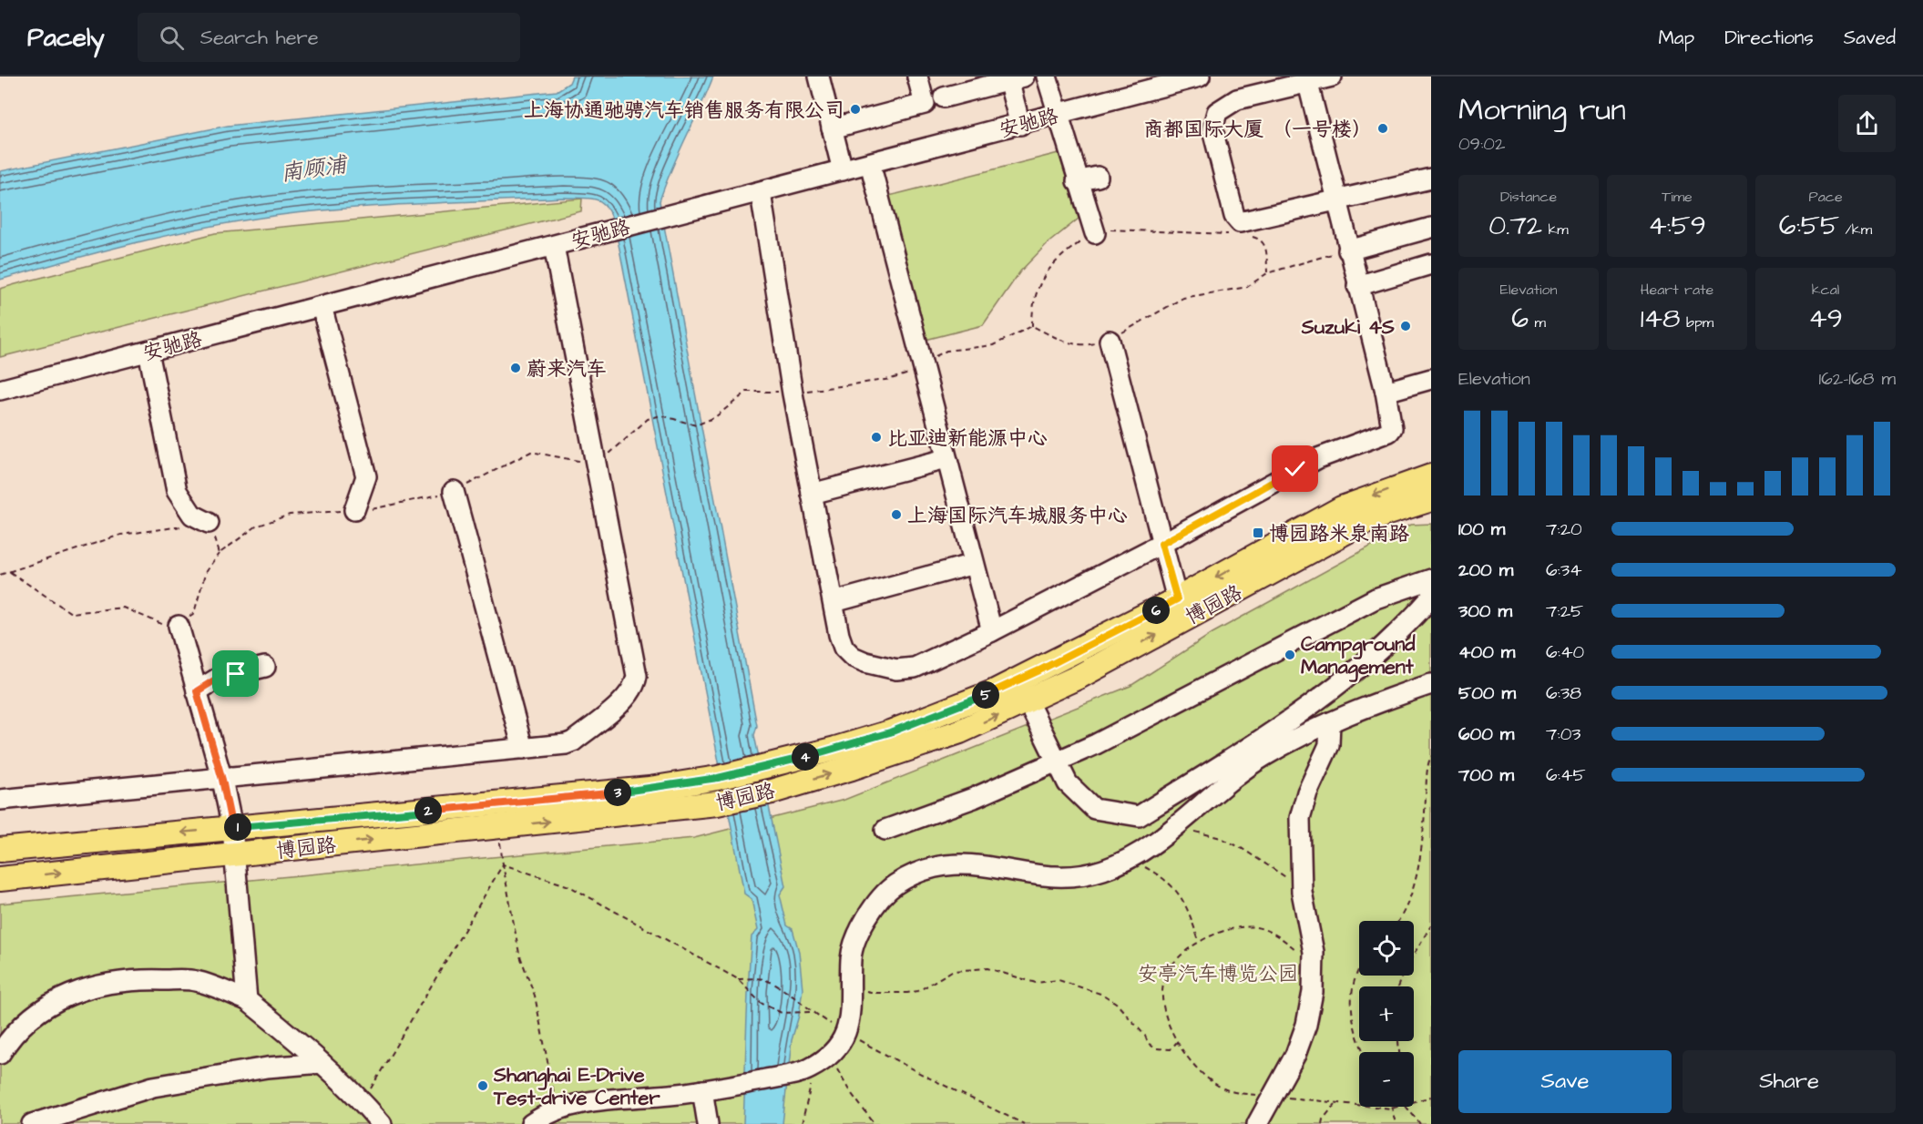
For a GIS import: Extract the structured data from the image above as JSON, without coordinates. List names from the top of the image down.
{
  "streets": {
    "main road": ["博园路"],
    "street": ["安驰路"]
  },
  "water": ["南顾浦"],
  "parks": ["安亭汽车博览公园"],
  "places": {
    "other": [
      "上海协通驰骋汽车销售服务有限公司",
      "商都国际大厦 （一号楼）",
      "Suzuki 4S",
      "蔚来汽车",
      "比亚迪新能源中心",
      "上海国际汽车城服务中心",
      "Campground Management",
      "Shanghai E-Drive Test-drive Center"
    ],
    "transit": ["博园路米泉南路"]
  },
  "page": {
    "header": "Pacely",
    "search": "Search here",
    "nav": ["Map", "Directions", "Saved"],
    "heading": ["Morning run", "09:02"],
    "stats": [
      ["Distance", "0.72 km"],
      ["Time", "4:59"],
      ["Pace", "6:55 /km"],
      ["Elevation", "6 m"],
      ["Heart rate", "148 bpm"],
      ["kcal", "49"]
    ],
    "chart": ["Elevation", "162–168 m"],
    "list": [
      {
        "name": "100 m",
        "note": "7:20"
      },
      {
        "name": "200 m",
        "note": "6:34"
      },
      {
        "name": "300 m",
        "note": "7:25"
      },
      {
        "name": "400 m",
        "note": "6:40"
      },
      {
        "name": "500 m",
        "note": "6:38"
      },
      {
        "name": "600 m",
        "note": "7:03"
      },
      {
        "name": "700 m",
        "note": "6:45"
      }
    ],
    "pins": [
      "6",
      "5",
      "4",
      "3",
      "2",
      "1"
    ],
    "map_buttons": ["+", "−"],
    "buttons": ["Save", "Share"]
  }
}
